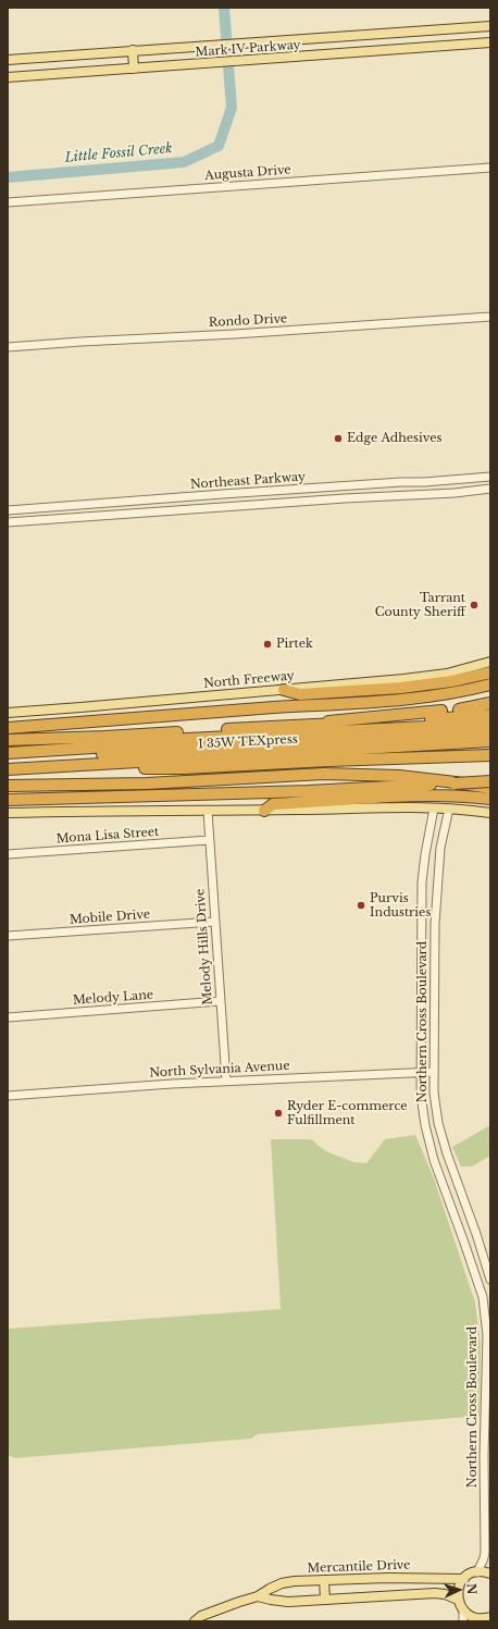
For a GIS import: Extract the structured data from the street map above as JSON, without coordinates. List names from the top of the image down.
{
  "streets": {
    "highway": ["I 35W TEXpress"],
    "main road": ["Mark IV Parkway", "North Freeway", "Mercantile Drive"],
    "street": [
      "Augusta Drive",
      "Rondo Drive",
      "Northeast Parkway",
      "Mona Lisa Street",
      "Mobile Drive",
      "Melody Hills Drive",
      "Melody Lane",
      "Northern Cross Boulevard",
      "North Sylvania Avenue"
    ]
  },
  "crossings": [
    ["Mona Lisa Street", "Melody Hills Drive"],
    ["Mobile Drive", "Melody Hills Drive"],
    ["Melody Hills Drive", "Melody Lane"],
    ["Melody Hills Drive", "North Sylvania Avenue"],
    ["Northern Cross Boulevard", "North Sylvania Avenue"]
  ],
  "water": ["Little Fossil Creek"],
  "places": [
    "Edge Adhesives",
    "Tarrant County Sheriff",
    "Pirtek",
    "Purvis Industries",
    "Ryder E-commerce Fulfillment"
  ],
  "north": "right"
}
